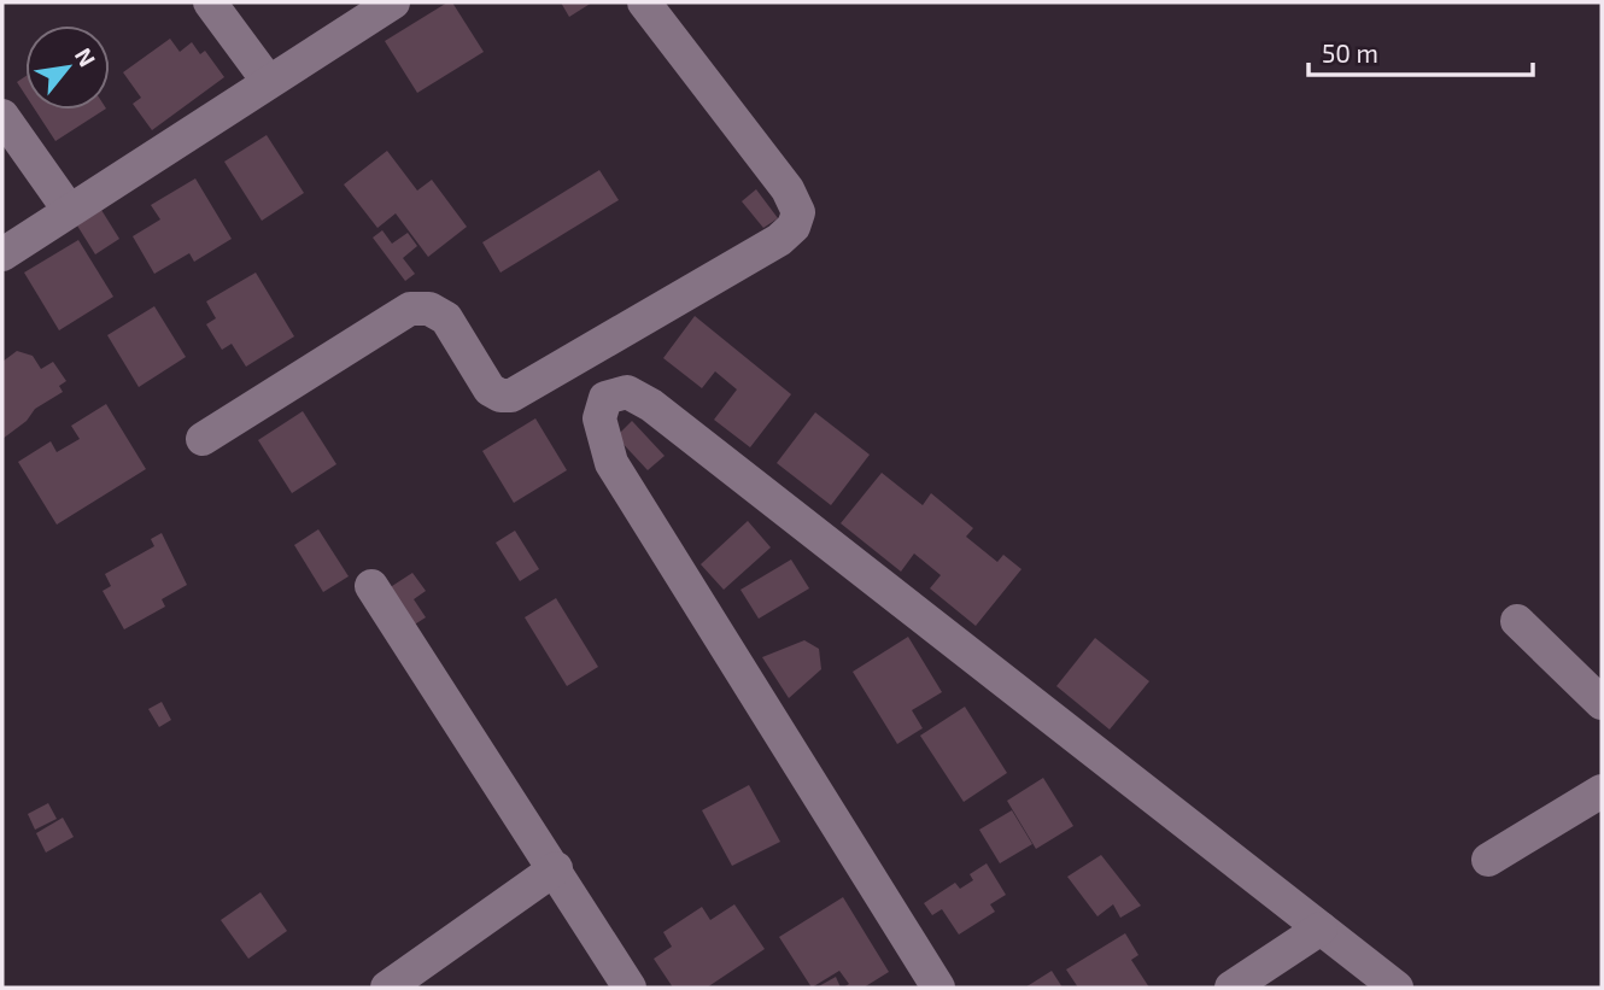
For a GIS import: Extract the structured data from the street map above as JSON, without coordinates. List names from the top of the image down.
{
  "scale_bar": "50 m",
  "north": "top right"
}
